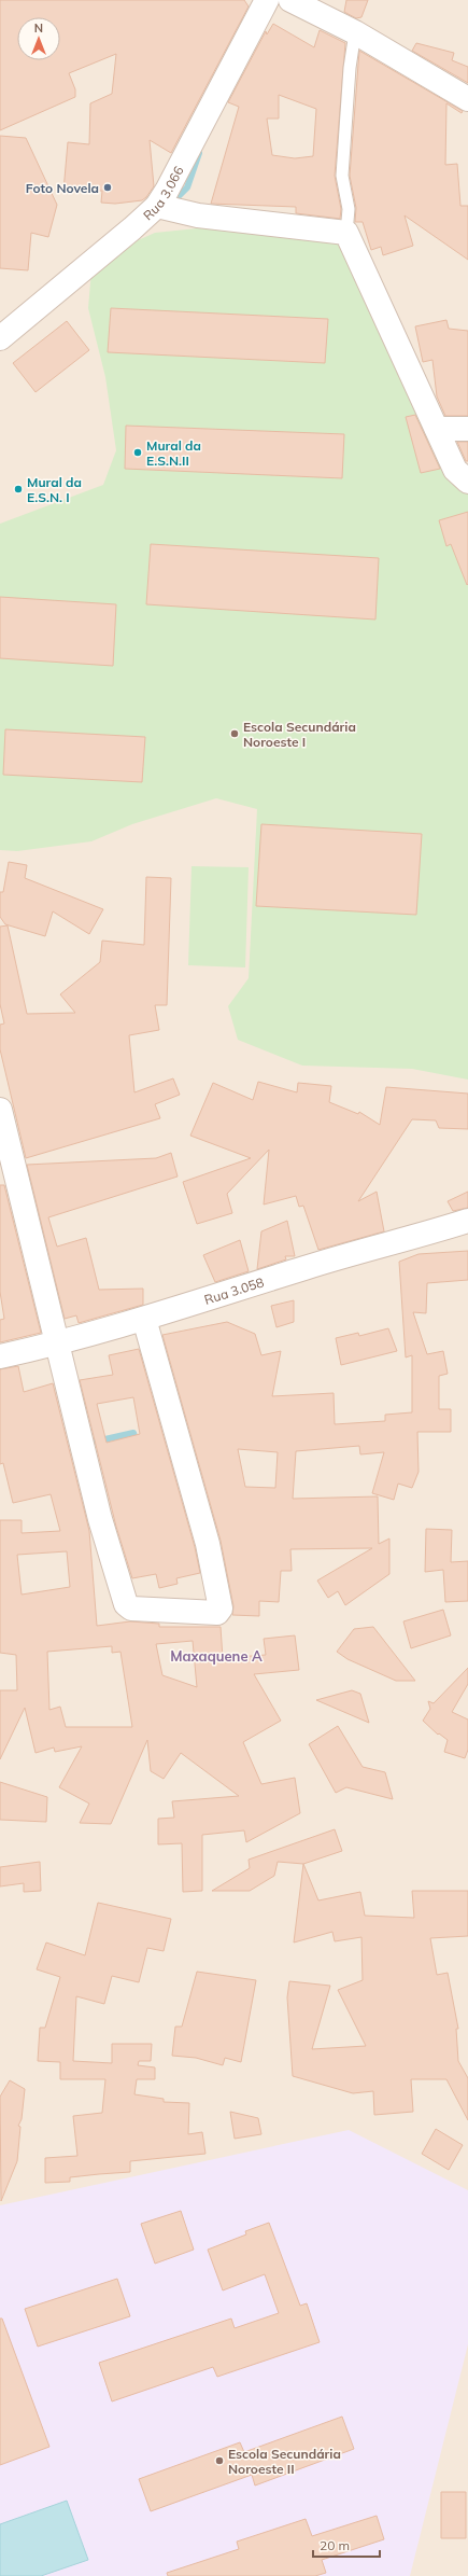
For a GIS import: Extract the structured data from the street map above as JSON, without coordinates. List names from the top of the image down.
{
  "streets": {
    "street": ["Rua 3.066", "Rua 3.058"]
  },
  "districts": ["Maxaquene A"],
  "places": [
    "Foto Novela",
    "Mural da E.S.N.II",
    "Mural da E.S.N. I",
    "Escola Secundária Noroeste I",
    "Escola Secundária Noroeste II"
  ],
  "scale_bar": "20 m",
  "north": "top"
}
